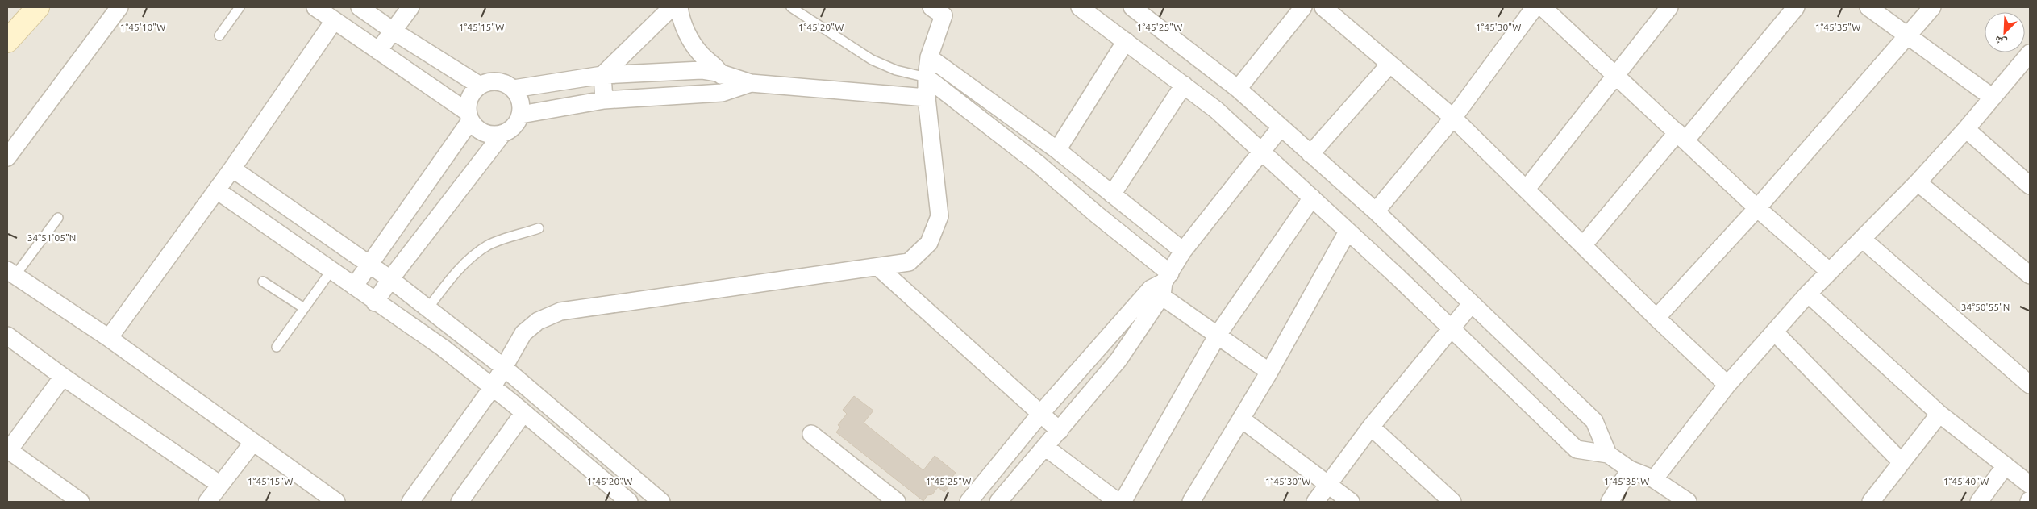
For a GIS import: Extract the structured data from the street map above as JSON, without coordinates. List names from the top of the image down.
{
  "north": "bottom left",
  "coordinates": [
    "1°45'10\"W",
    "1°45'30\"W",
    "1°45'15\"W",
    "1°45'20\"W",
    "1°45'25\"W",
    "1°45'35\"W",
    "34°51'05\"N",
    "34°50'55\"N",
    "1°45'40\"W"
  ]
}
